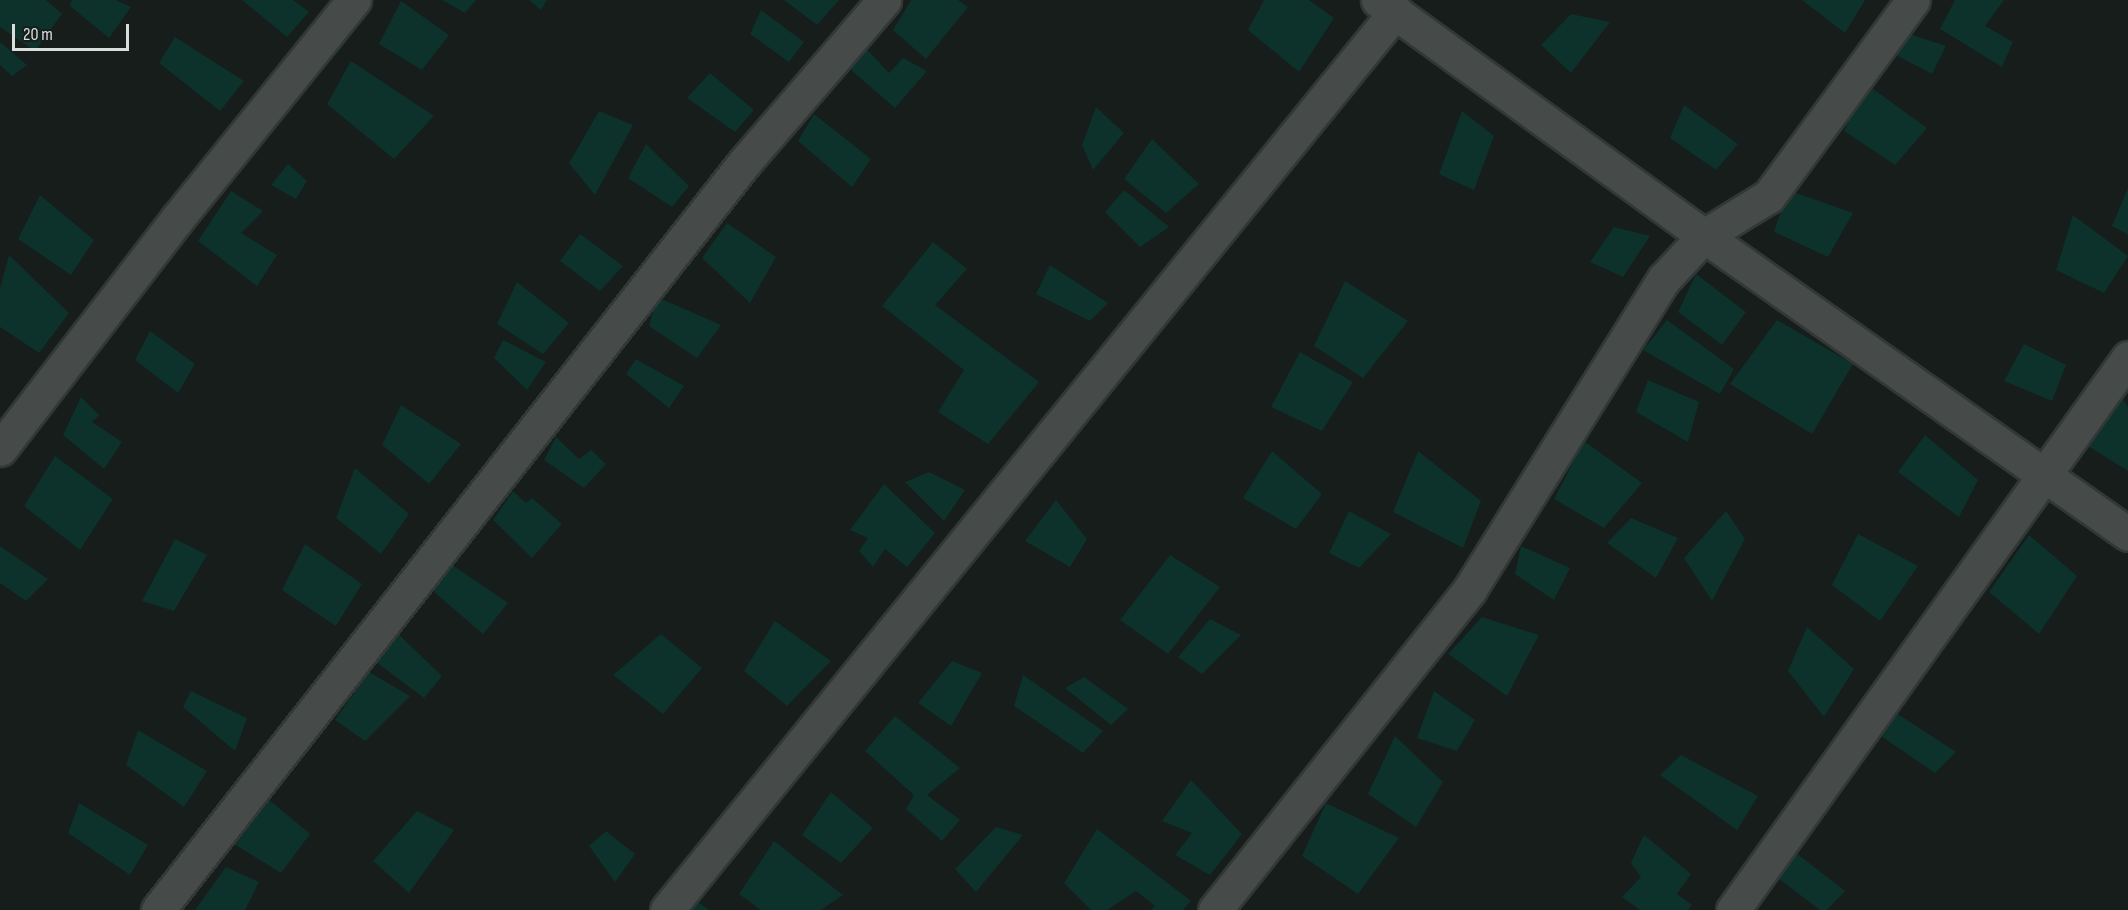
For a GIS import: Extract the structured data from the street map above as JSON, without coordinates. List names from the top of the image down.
{
  "scale_bar": "20 m"
}
